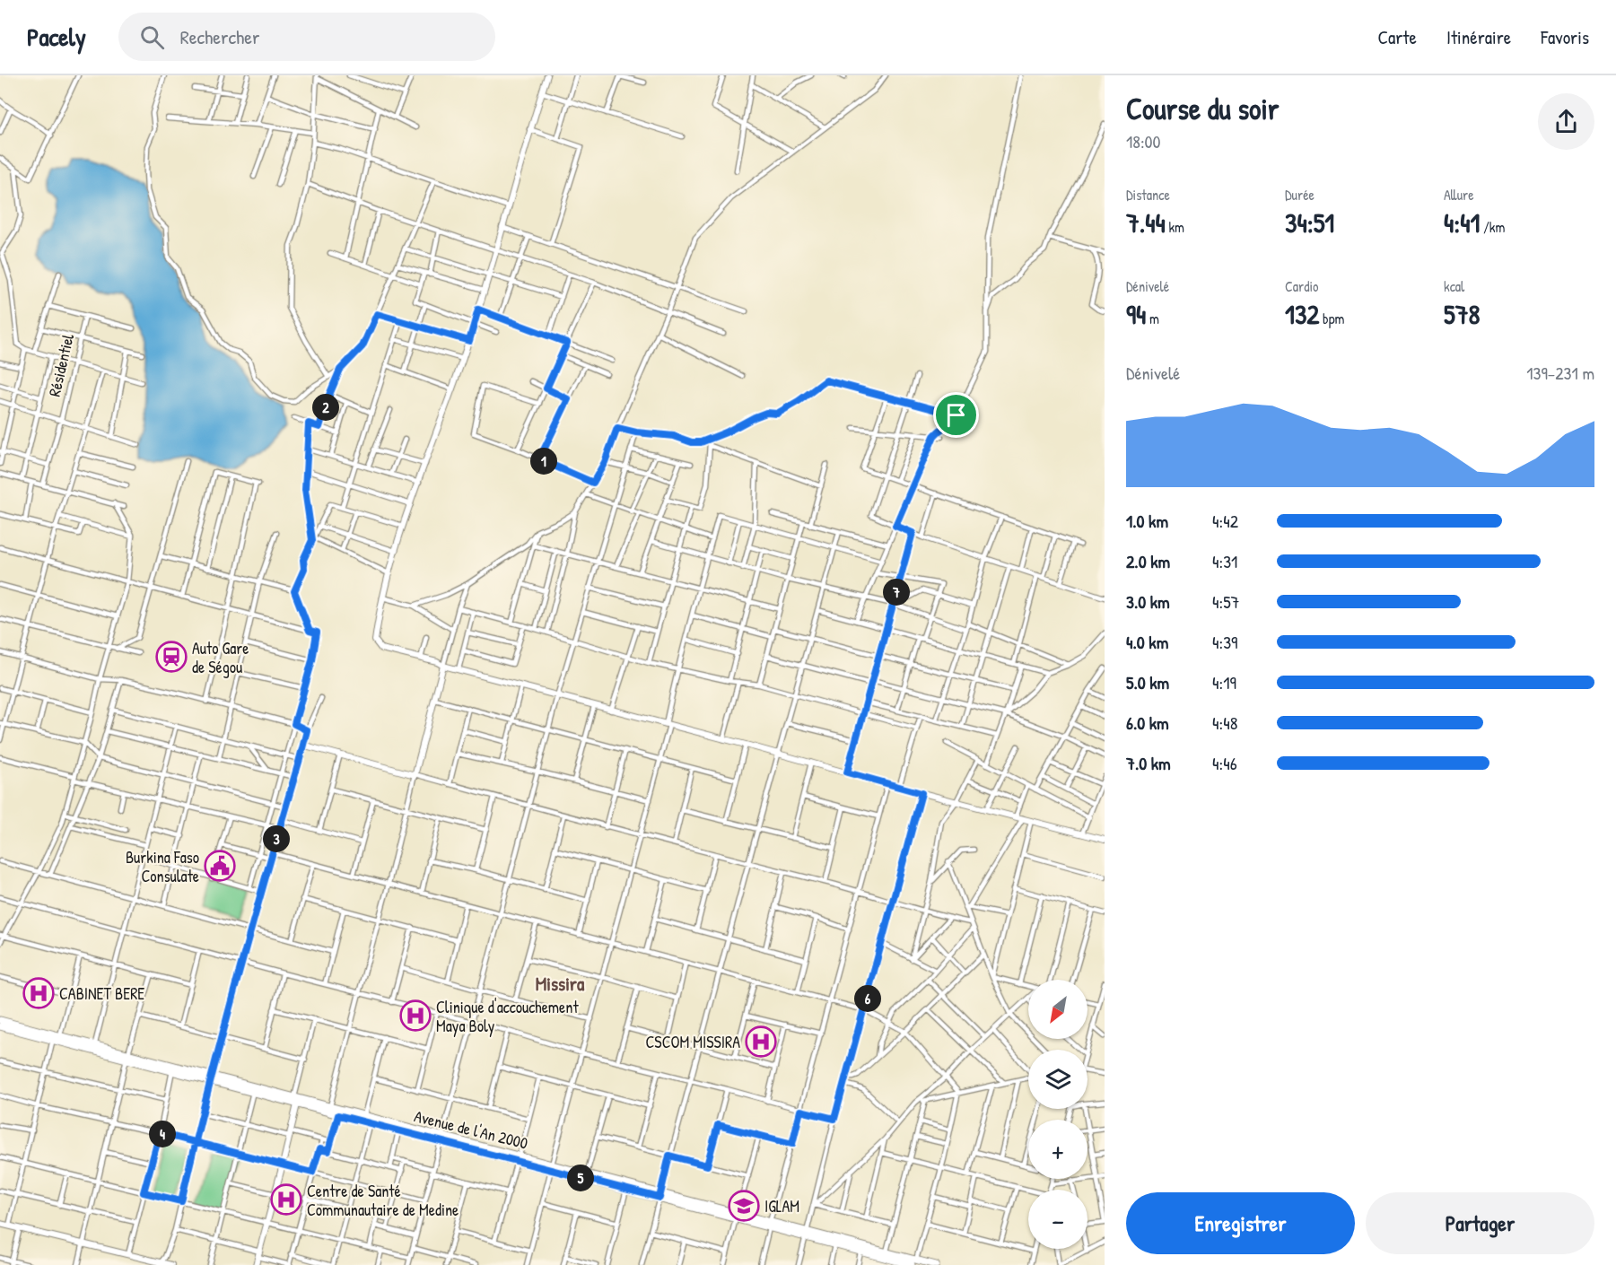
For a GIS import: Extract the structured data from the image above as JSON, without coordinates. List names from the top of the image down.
{
  "streets": {
    "main road": ["Avenue de l'An 2000"],
    "street": ["Résidentiel"]
  },
  "districts": ["Missira"],
  "places": {
    "station": ["Auto Gare de Ségou"],
    "public building": ["Burkina Faso Consulate"],
    "hospital": [
      "CABINET BERE",
      "Clinique d'accouchement Maya Boly",
      "CSCOM MISSIRA",
      "Centre de Santé Communautaire de Medine"
    ],
    "school or university": ["IGLAM"]
  },
  "north": "bottom left",
  "page": {
    "header": "Pacely",
    "search": "Rechercher",
    "nav": ["Carte", "Itinéraire", "Favoris"],
    "heading": ["Course du soir", "18:00"],
    "stats": [
      ["Distance", "7.44 km"],
      ["Durée", "34:51"],
      ["Allure", "4:41 /km"],
      ["Dénivelé", "94 m"],
      ["Cardio", "132 bpm"],
      ["kcal", "578"]
    ],
    "chart": ["Dénivelé", "139–231 m"],
    "pins": [
      "2",
      "1",
      "7",
      "3",
      "6",
      "4",
      "5"
    ],
    "list": [
      {
        "name": "1.0 km",
        "note": "4:42"
      },
      {
        "name": "2.0 km",
        "note": "4:31"
      },
      {
        "name": "3.0 km",
        "note": "4:57"
      },
      {
        "name": "4.0 km",
        "note": "4:39"
      },
      {
        "name": "5.0 km",
        "note": "4:19"
      },
      {
        "name": "6.0 km",
        "note": "4:48"
      },
      {
        "name": "7.0 km",
        "note": "4:46"
      }
    ],
    "map_buttons": ["+", "−"],
    "buttons": ["Enregistrer", "Partager"]
  }
}
